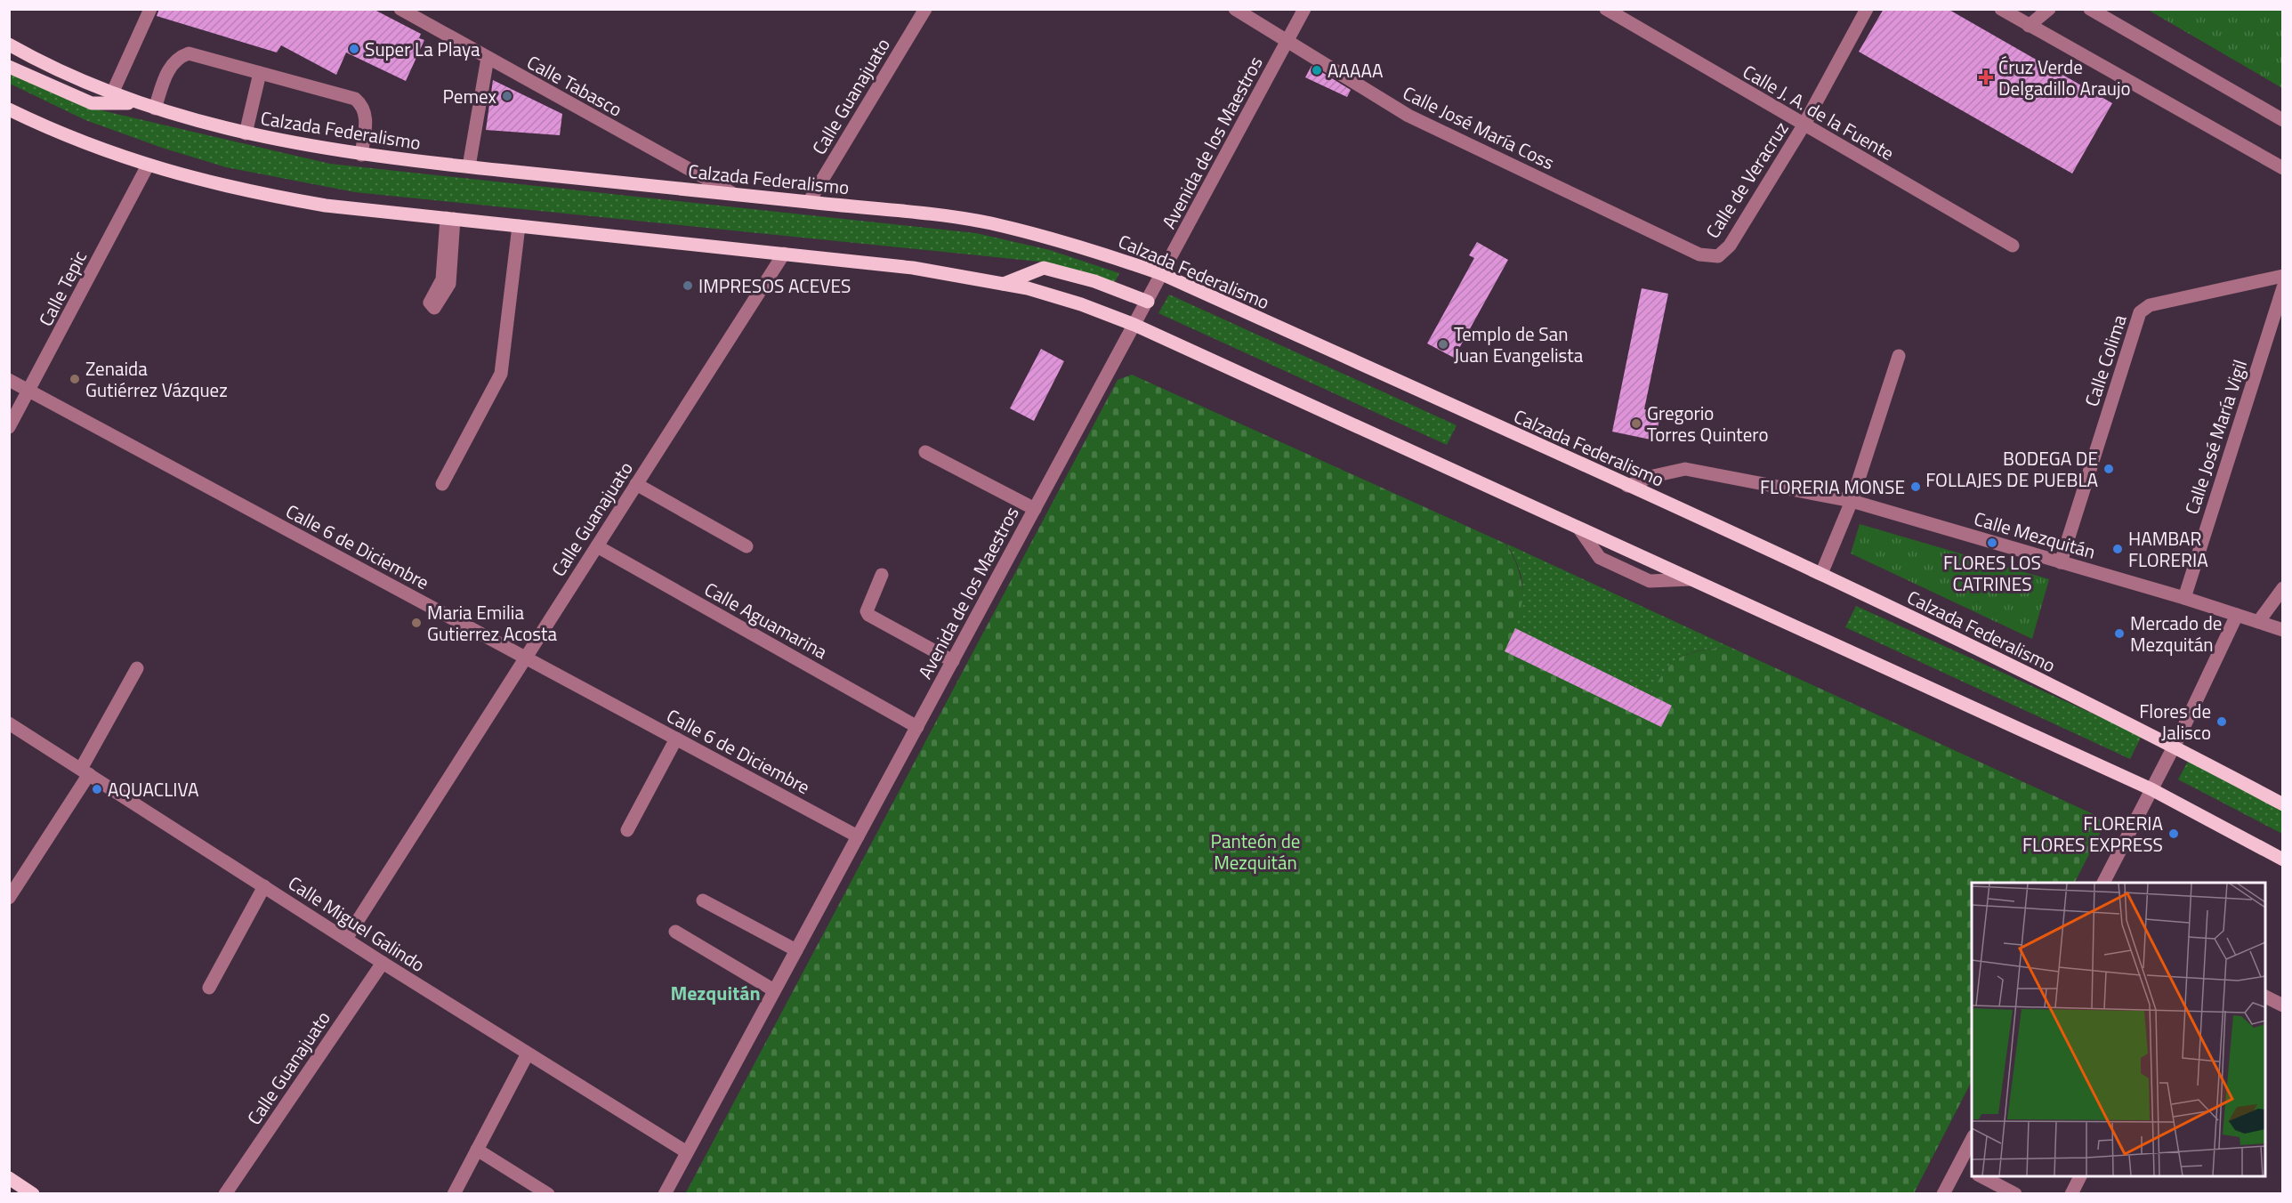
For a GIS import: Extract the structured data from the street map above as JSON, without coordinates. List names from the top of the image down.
{
  "streets": {
    "main road": ["Calzada Federalismo"],
    "street": [
      "Calle Tabasco",
      "Calle Guanajuato",
      "Calle J. A. de la Fuente",
      "Calle José María Coss",
      "Avenida de los Maestros",
      "Calle de Veracruz",
      "Calle Tepic",
      "Calle Colima",
      "Calle José María Vigil",
      "Calle Mezquitán",
      "Calle 6 de Diciembre",
      "Calle Aguamarina",
      "Calle Miguel Galindo"
    ]
  },
  "crossings": [
    ["Calle Tabasco", "Calzada Federalismo"],
    ["Calle Guanajuato", "Calzada Federalismo"],
    ["Calle Guanajuato", "Calle 6 de Diciembre"],
    ["Calle Guanajuato", "Calle Aguamarina"],
    ["Calle Guanajuato", "Calle Miguel Galindo"],
    ["Calle J. A. de la Fuente", "Calle de Veracruz"],
    ["Calle José María Coss", "Avenida de los Maestros"],
    ["Calle José María Coss", "Calle de Veracruz"],
    ["Calzada Federalismo", "Avenida de los Maestros"],
    ["Calzada Federalismo", "Calle Mezquitán"],
    ["Avenida de los Maestros", "Calle 6 de Diciembre"],
    ["Avenida de los Maestros", "Calle Aguamarina"],
    ["Avenida de los Maestros", "Calle Miguel Galindo"],
    ["Calle Tepic", "Calle 6 de Diciembre"],
    ["Calle Colima", "Calle Mezquitán"],
    ["Calle José María Vigil", "Calle Mezquitán"]
  ],
  "districts": ["Mezquitán"],
  "parks": ["Panteón de Mezquitán"],
  "places": {
    "other": [
      "Super La Playa",
      "AAAAA",
      "Pemex",
      "IMPRESOS ACEVES",
      "Templo de San Juan Evangelista",
      "Zenaida Gutiérrez Vázquez",
      "Gregorio Torres Quintero",
      "BODEGA DE FOLLAJES DE PUEBLA",
      "FLORERIA MONSE",
      "FLORES LOS CATRINES",
      "HAMBAR FLORERIA",
      "Maria Emilia Gutierrez Acosta",
      "Mercado de Mezquitán",
      "Flores de Jalisco",
      "AQUACLIVA",
      "FLORERIA FLORES EXPRESS"
    ],
    "health": ["Ćruz Verde Delgadillo Araujo"]
  }
}
